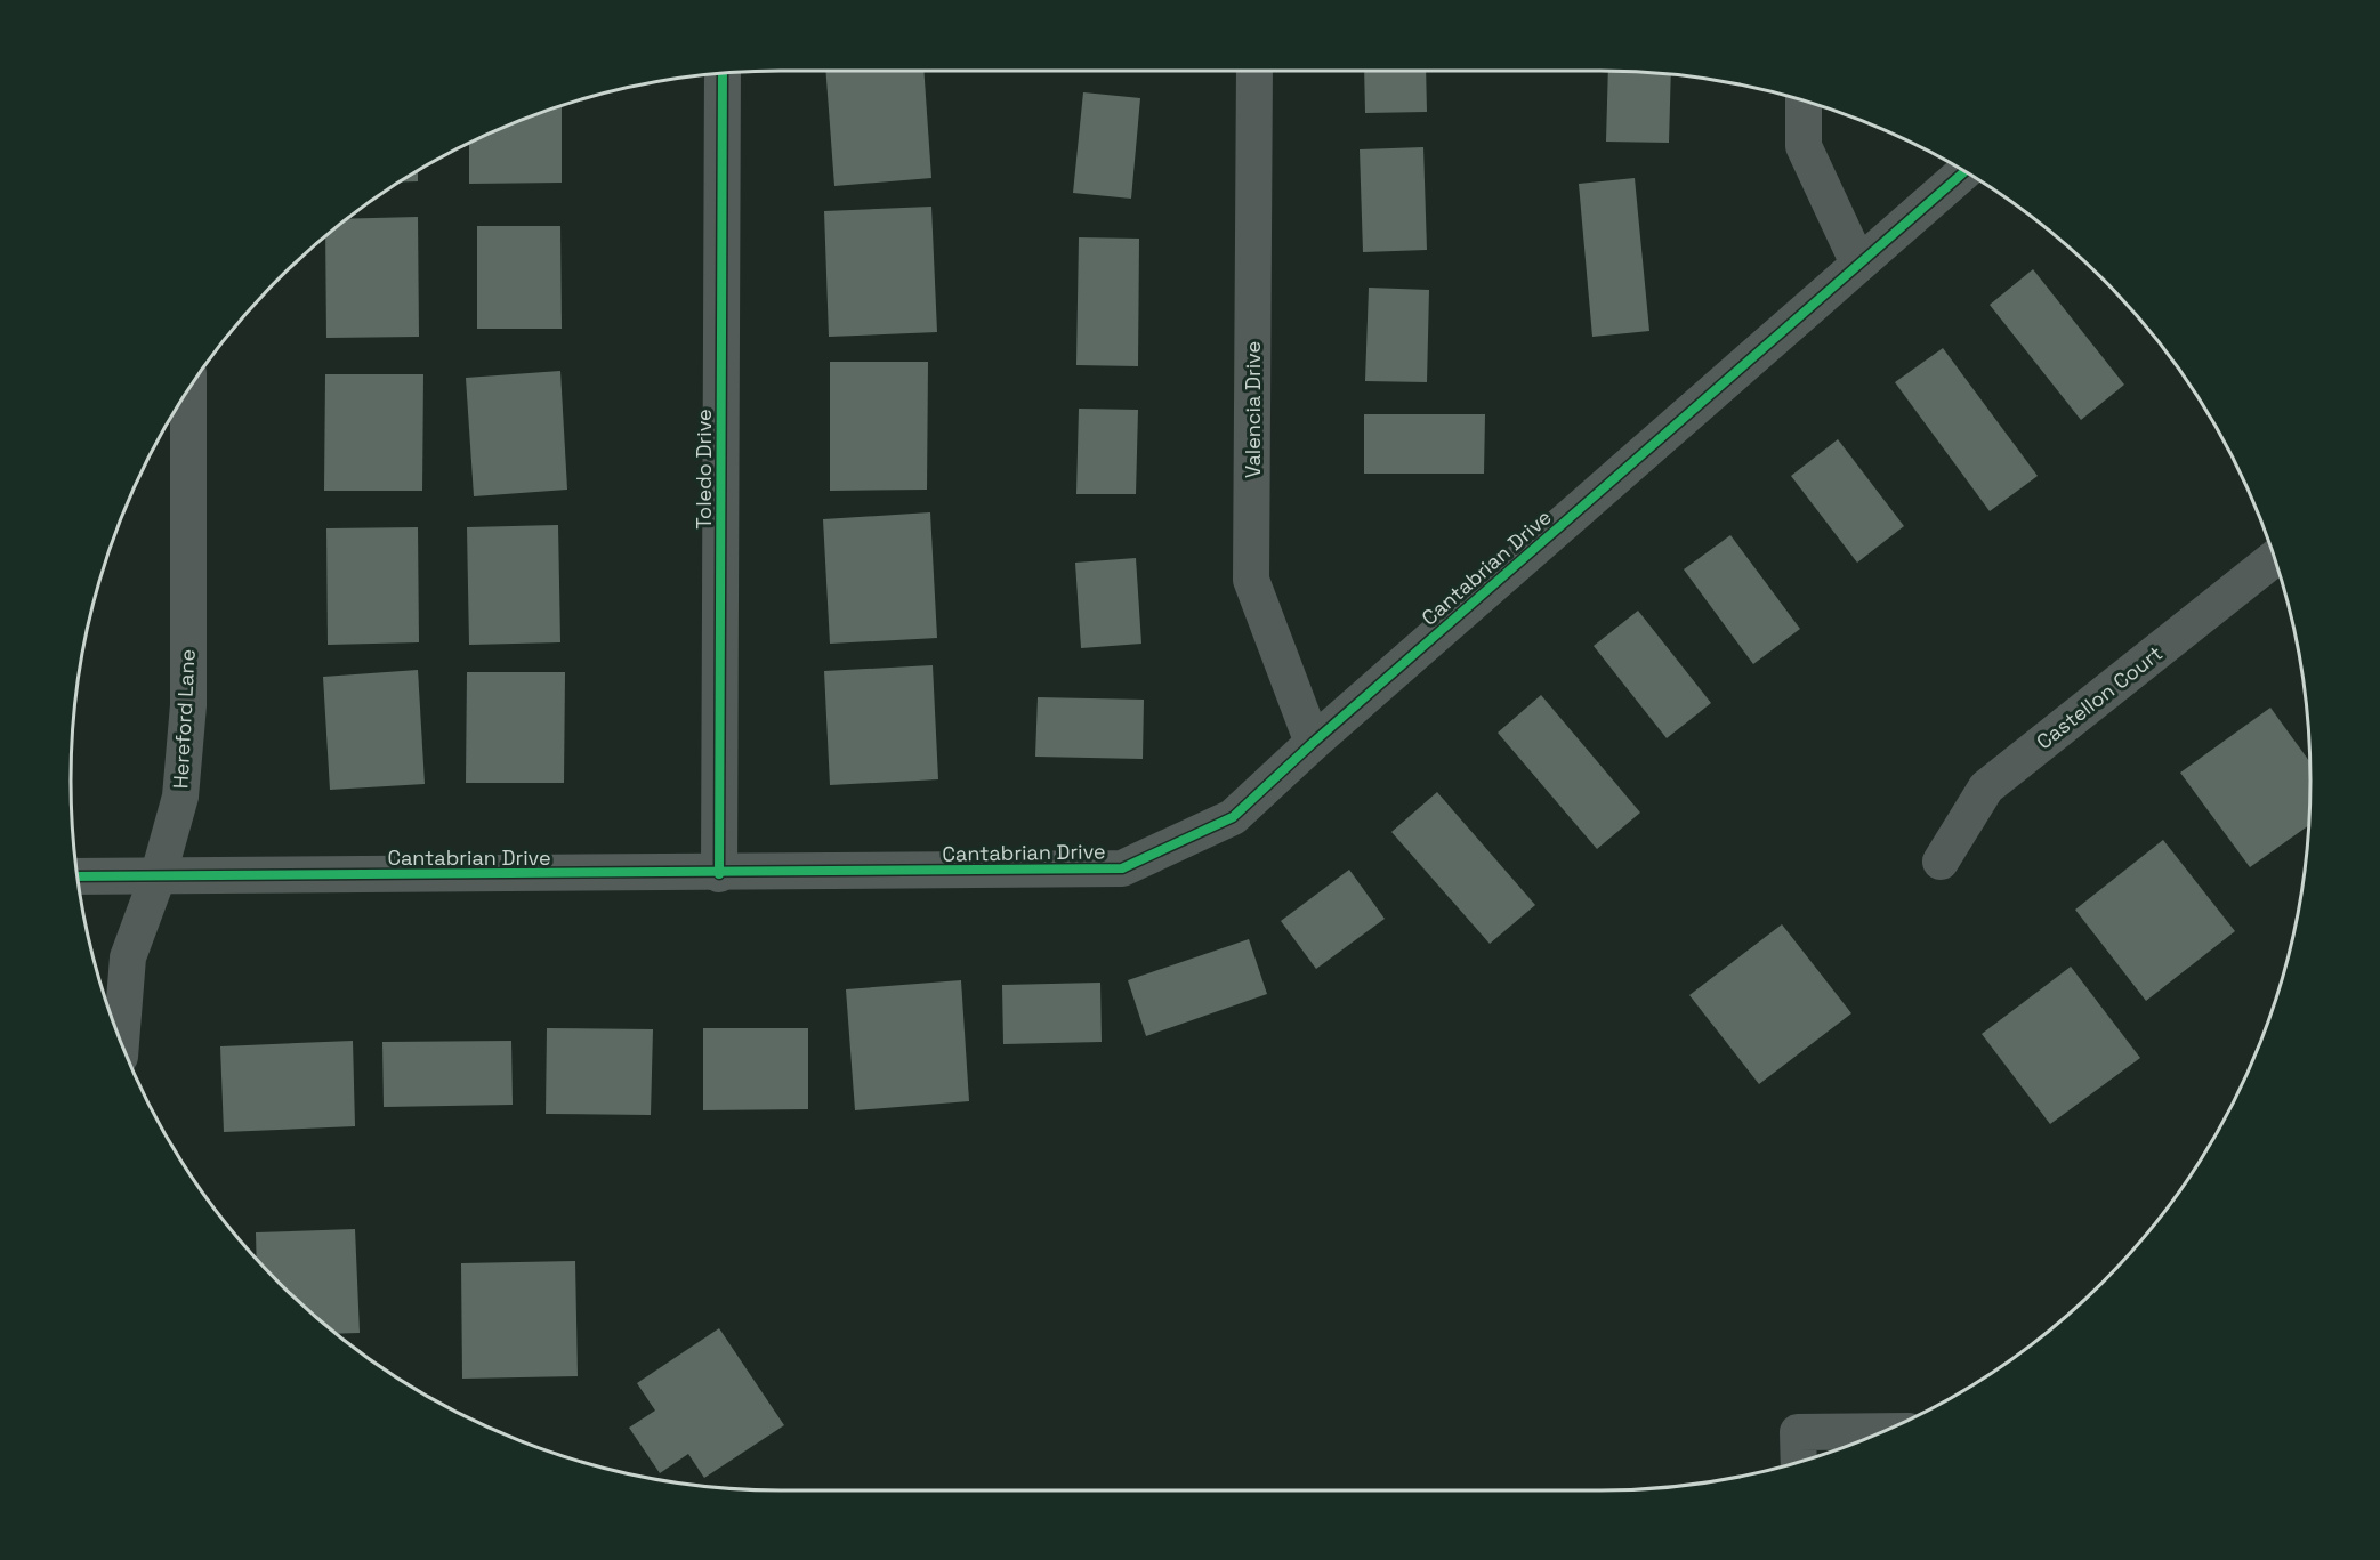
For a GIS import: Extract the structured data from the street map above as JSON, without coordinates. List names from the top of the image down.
{
  "streets": {
    "street": [
      "Valencia Drive",
      "Toledo Drive",
      "Cantabrian Drive",
      "Castellon Court",
      "Hereford Lane"
    ]
  },
  "crossings": [
    ["Valencia Drive", "Cantabrian Drive"],
    ["Toledo Drive", "Cantabrian Drive"],
    ["Cantabrian Drive", "Hereford Lane"]
  ]
}
